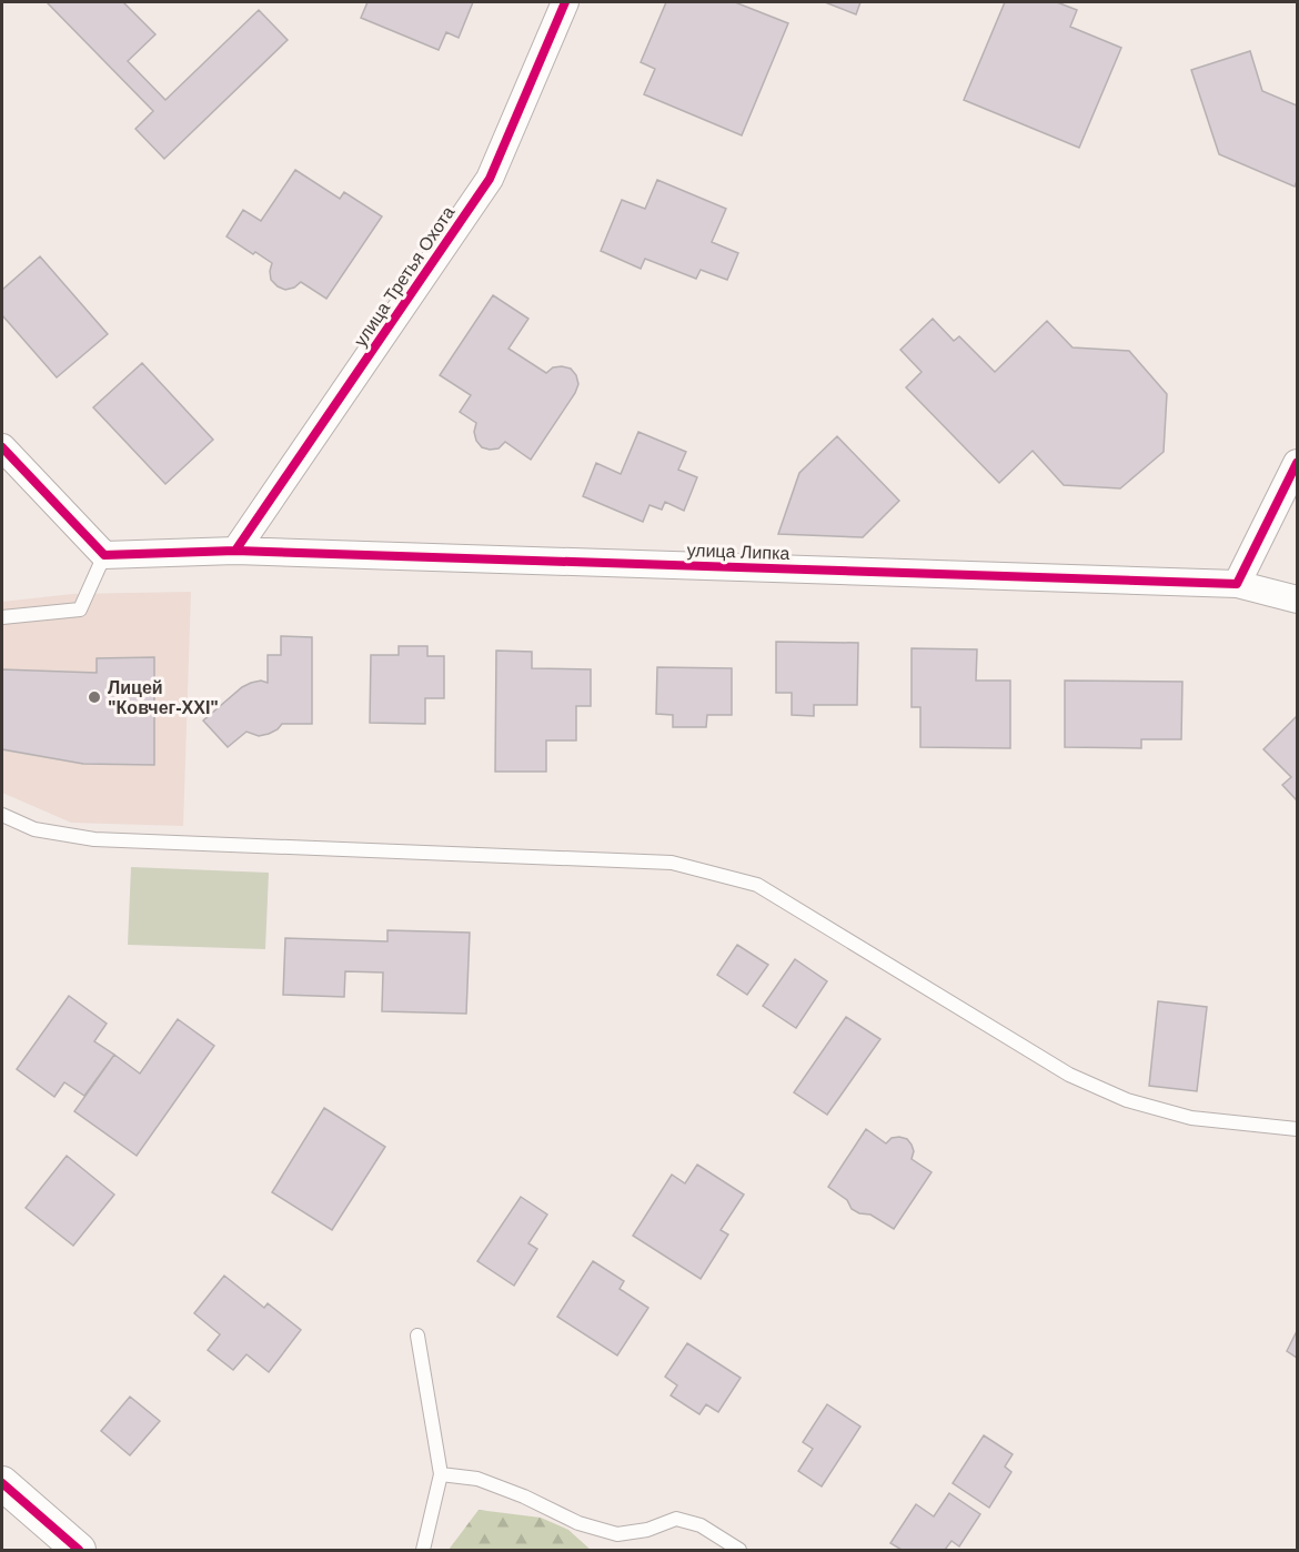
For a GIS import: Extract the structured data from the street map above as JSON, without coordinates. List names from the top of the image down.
{
  "streets": {
    "street": ["улица Третья Охота", "улица Липка"]
  },
  "crossings": [
    ["улица Третья Охота", "улица Липка"]
  ],
  "places": ["Лицей \"Ковчег-XXI\""]
}
